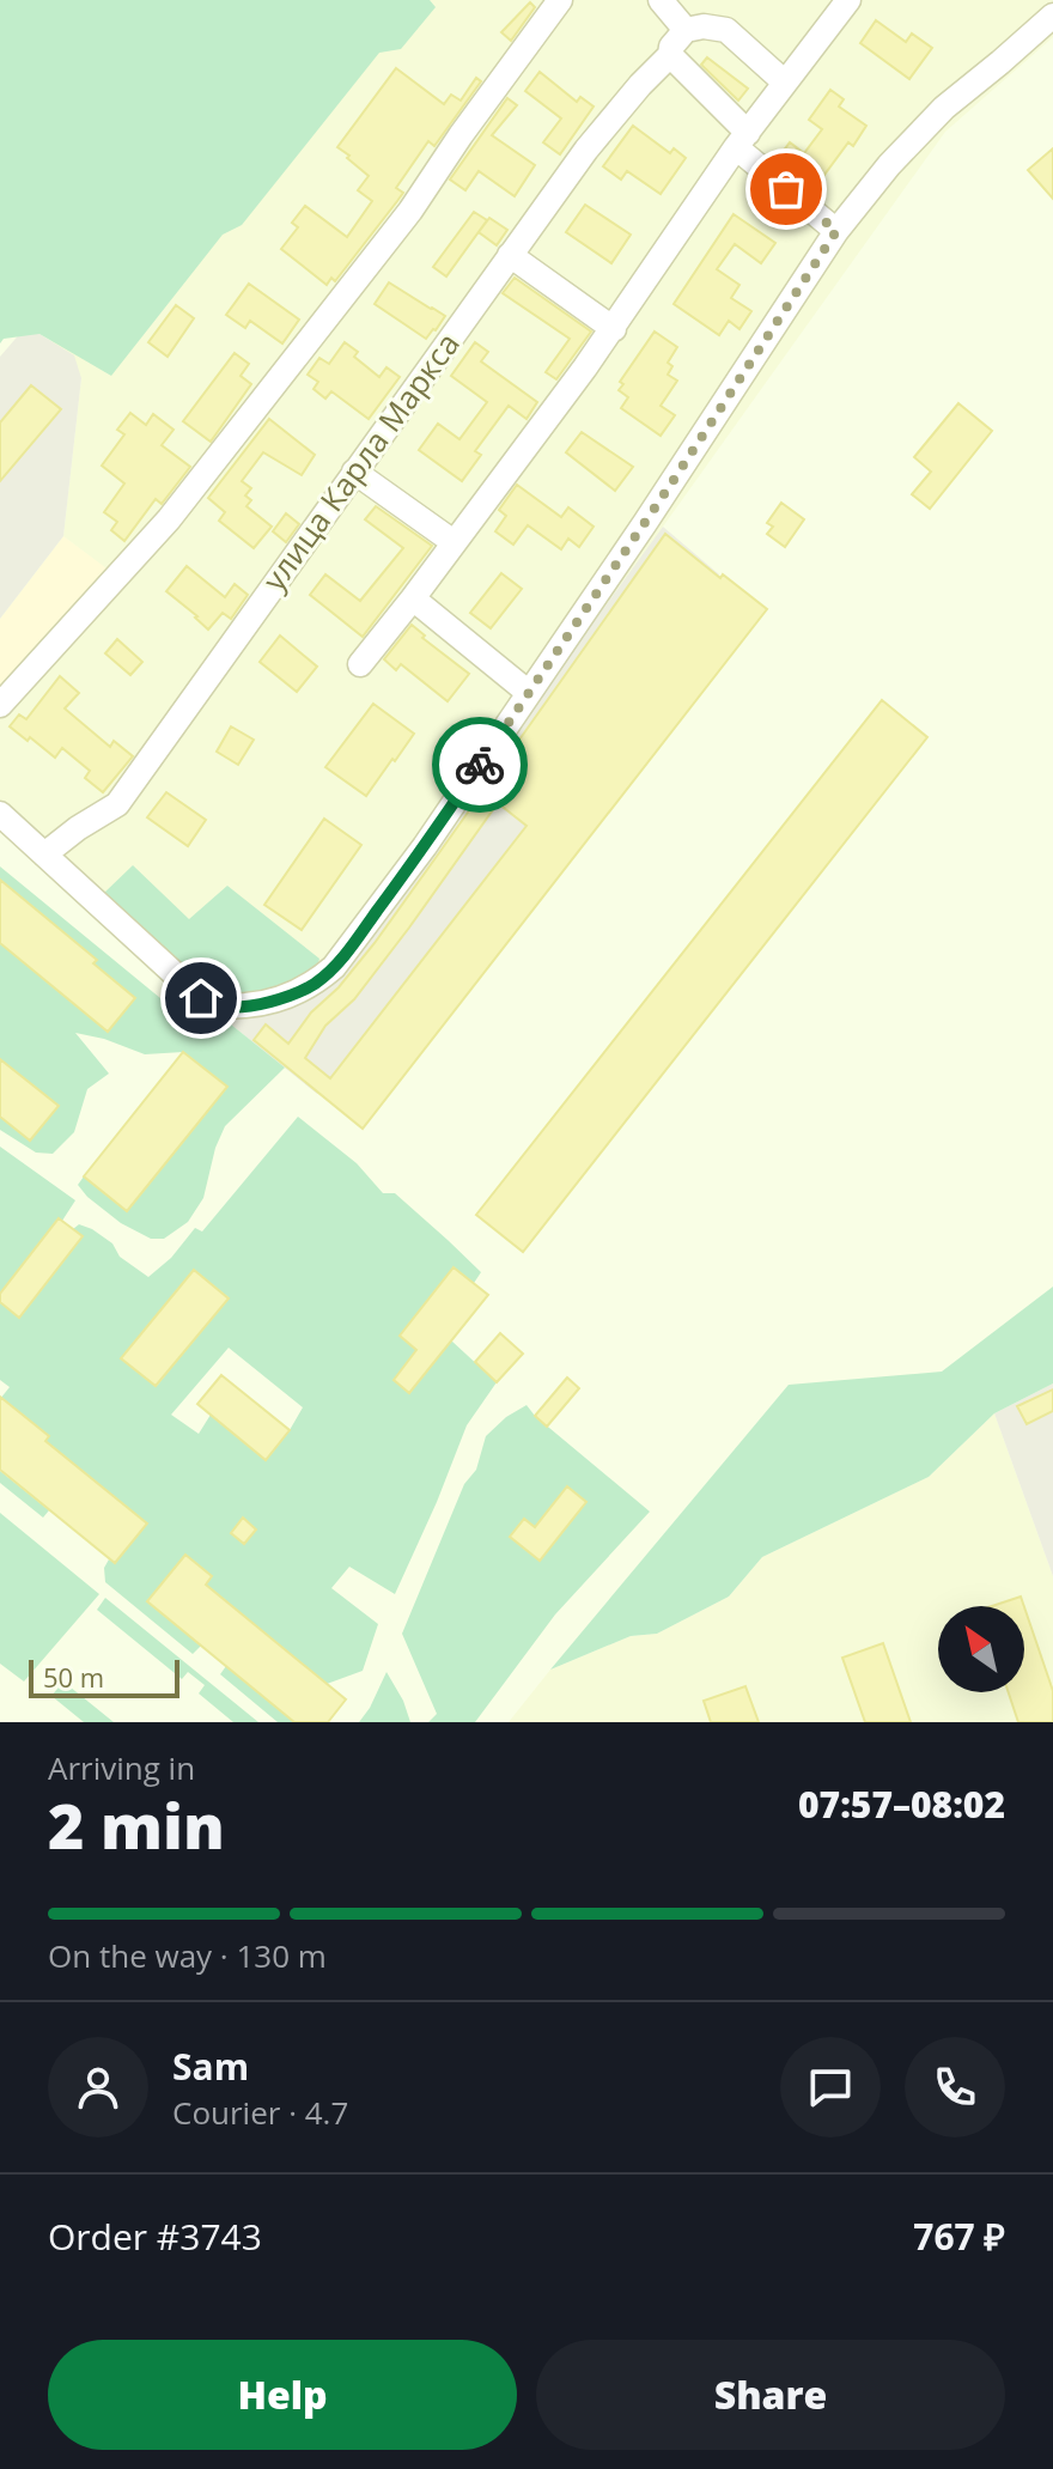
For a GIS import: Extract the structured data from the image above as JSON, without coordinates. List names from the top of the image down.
{
  "streets": {
    "street": ["улица Карла Маркса"]
  },
  "scale_bar": "50 m",
  "north": "top left",
  "page": {
    "scale": "50 m",
    "heading": ["2 min", "Arriving in", "07:57–08:02"],
    "panel": [
      "Sam",
      "Courier · 4.7",
      "Order #3743",
      "767 ₽"
    ],
    "bar": "On the way · 130 m",
    "buttons": ["Help", "Share"]
  }
}
